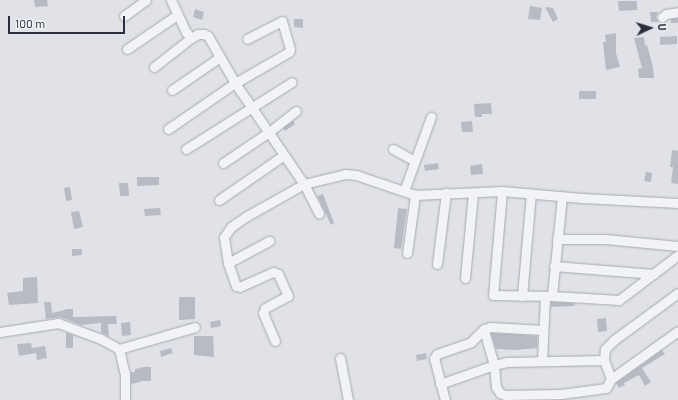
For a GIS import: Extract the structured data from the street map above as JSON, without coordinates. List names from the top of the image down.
{
  "scale_bar": "100 m",
  "north": "right"
}
